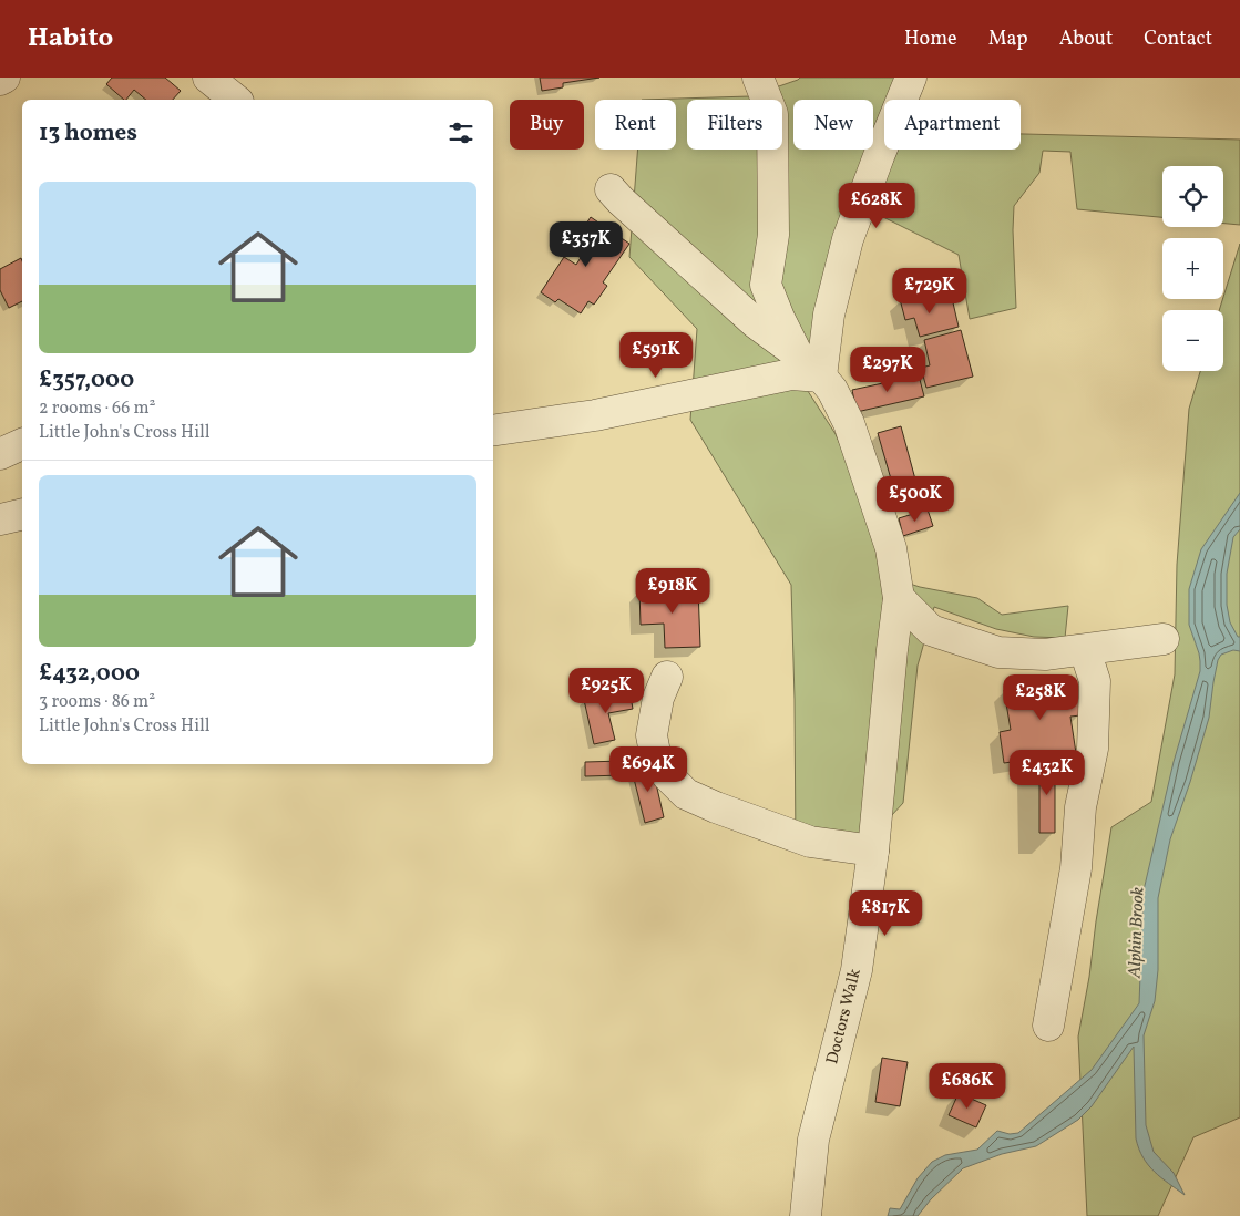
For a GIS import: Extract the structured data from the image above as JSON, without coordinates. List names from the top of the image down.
{
  "streets": {
    "street": ["Doctors Walk"]
  },
  "water": ["Alphin Brook"],
  "page": {
    "header": "Habito",
    "nav": [
      "Home",
      "Map",
      "About",
      "Contact"
    ],
    "chip": [
      "Buy",
      "Rent",
      "Filters",
      "New",
      "Apartment"
    ],
    "heading": "13 homes",
    "map_buttons": ["+", "−"],
    "list": [
      {
        "name": "£357,000",
        "note": "2 rooms · 66 m² · Little John's Cross Hill"
      },
      {
        "name": "£432,000",
        "note": "3 rooms · 86 m² · Little John's Cross Hill"
      }
    ],
    "price": [
      "£628K",
      "£357K",
      "£729K",
      "£591K",
      "£297K",
      "£500K",
      "£918K",
      "£925K",
      "£258K",
      "£694K",
      "£432K",
      "£817K",
      "£686K"
    ]
  }
}
